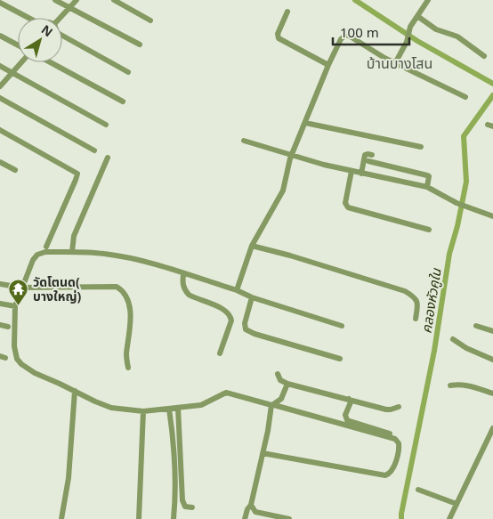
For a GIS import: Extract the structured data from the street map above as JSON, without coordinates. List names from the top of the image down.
{
  "districts": ["บ้านบางโสน"],
  "water": ["คลองหัวคูใน"],
  "places": {
    "temple": ["วัดโตนด( บางใหญ่)"]
  },
  "scale_bar": "100 m",
  "north": "top right"
}
